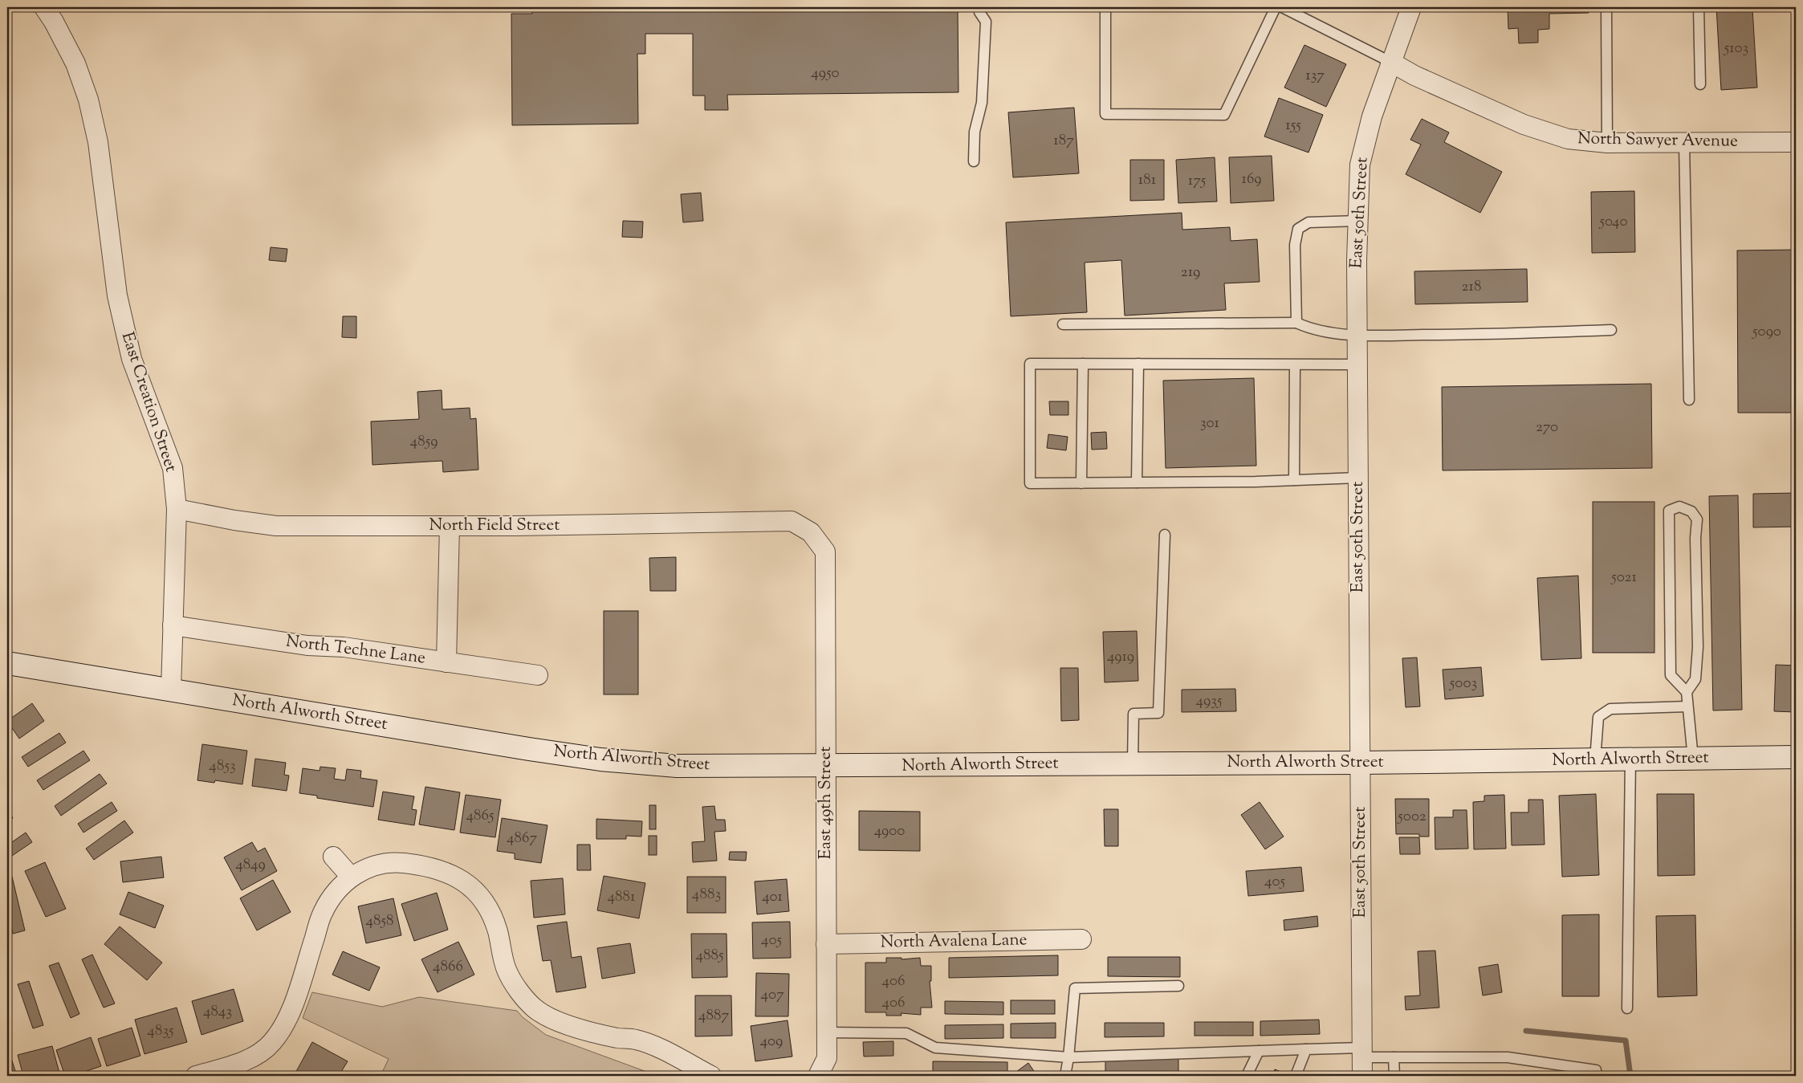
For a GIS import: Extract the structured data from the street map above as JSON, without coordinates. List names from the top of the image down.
{
  "streets": {
    "street": [
      "North Sawyer Avenue",
      "East 50th Street",
      "East Creation Street",
      "North Field Street",
      "North Techne Lane",
      "North Alworth Street",
      "East 49th Street",
      "North Avalena Lane"
    ]
  },
  "crossings": [
    ["North Sawyer Avenue", "East 50th Street"],
    ["East 50th Street", "North Alworth Street"],
    ["East Creation Street", "North Field Street"],
    ["East Creation Street", "North Techne Lane"],
    ["East Creation Street", "North Alworth Street"],
    ["North Field Street", "East 49th Street"],
    ["North Alworth Street", "East 49th Street"],
    ["East 49th Street", "North Avalena Lane"]
  ],
  "house_numbers": [
    "5103",
    "4950",
    "137",
    "155",
    "187",
    "169",
    "181",
    "175",
    "5040",
    "219",
    "218",
    "5090",
    "301",
    "270",
    "4859",
    "5021",
    "4919",
    "5003",
    "4935",
    "4853",
    "4865",
    "5002",
    "4900",
    "4867",
    "4849",
    "405",
    "4883",
    "4881",
    "401",
    "4858",
    "405",
    "4885",
    "4866",
    "406",
    "407",
    "406",
    "4843",
    "4887",
    "4835",
    "409"
  ]
}
